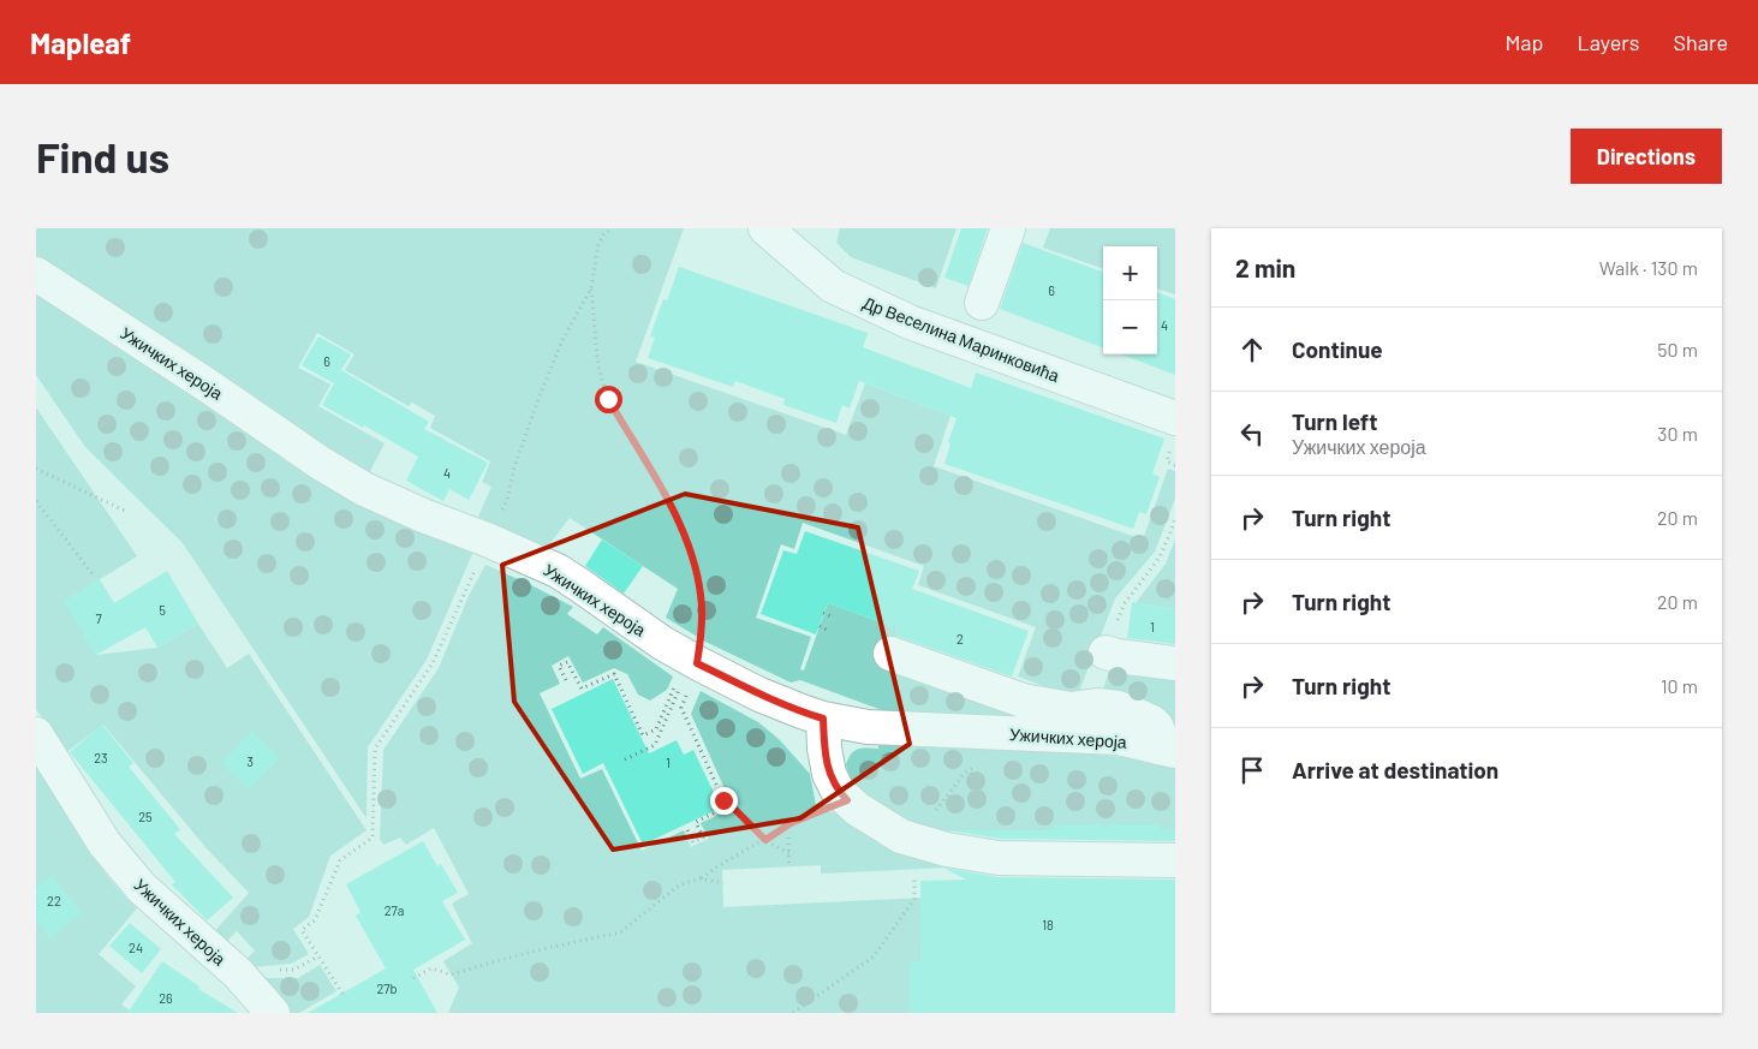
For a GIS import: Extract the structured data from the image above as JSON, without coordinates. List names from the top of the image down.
{
  "streets": {
    "street": ["Др Веселина Маринковића", "Ужичких хероја"]
  },
  "house_numbers": [
    "6",
    "4",
    "6",
    "4",
    "5",
    "7",
    "1",
    "2",
    "23",
    "3",
    "1",
    "25",
    "22",
    "27a",
    "18",
    "24",
    "27b",
    "26"
  ],
  "page": {
    "header": "Mapleaf",
    "nav": ["Map", "Layers", "Share"],
    "buttons": "Directions",
    "title": "Find us",
    "heading": ["2 min", "Walk · 130 m"],
    "map_buttons": ["+", "−"],
    "list": [
      ["Continue", "50 m"],
      ["Turn left", "Ужичких хероја", "30 m"],
      ["Turn right", "20 m"],
      ["Turn right", "20 m"],
      ["Turn right", "10 m"],
      "Arrive at destination"
    ]
  }
}
